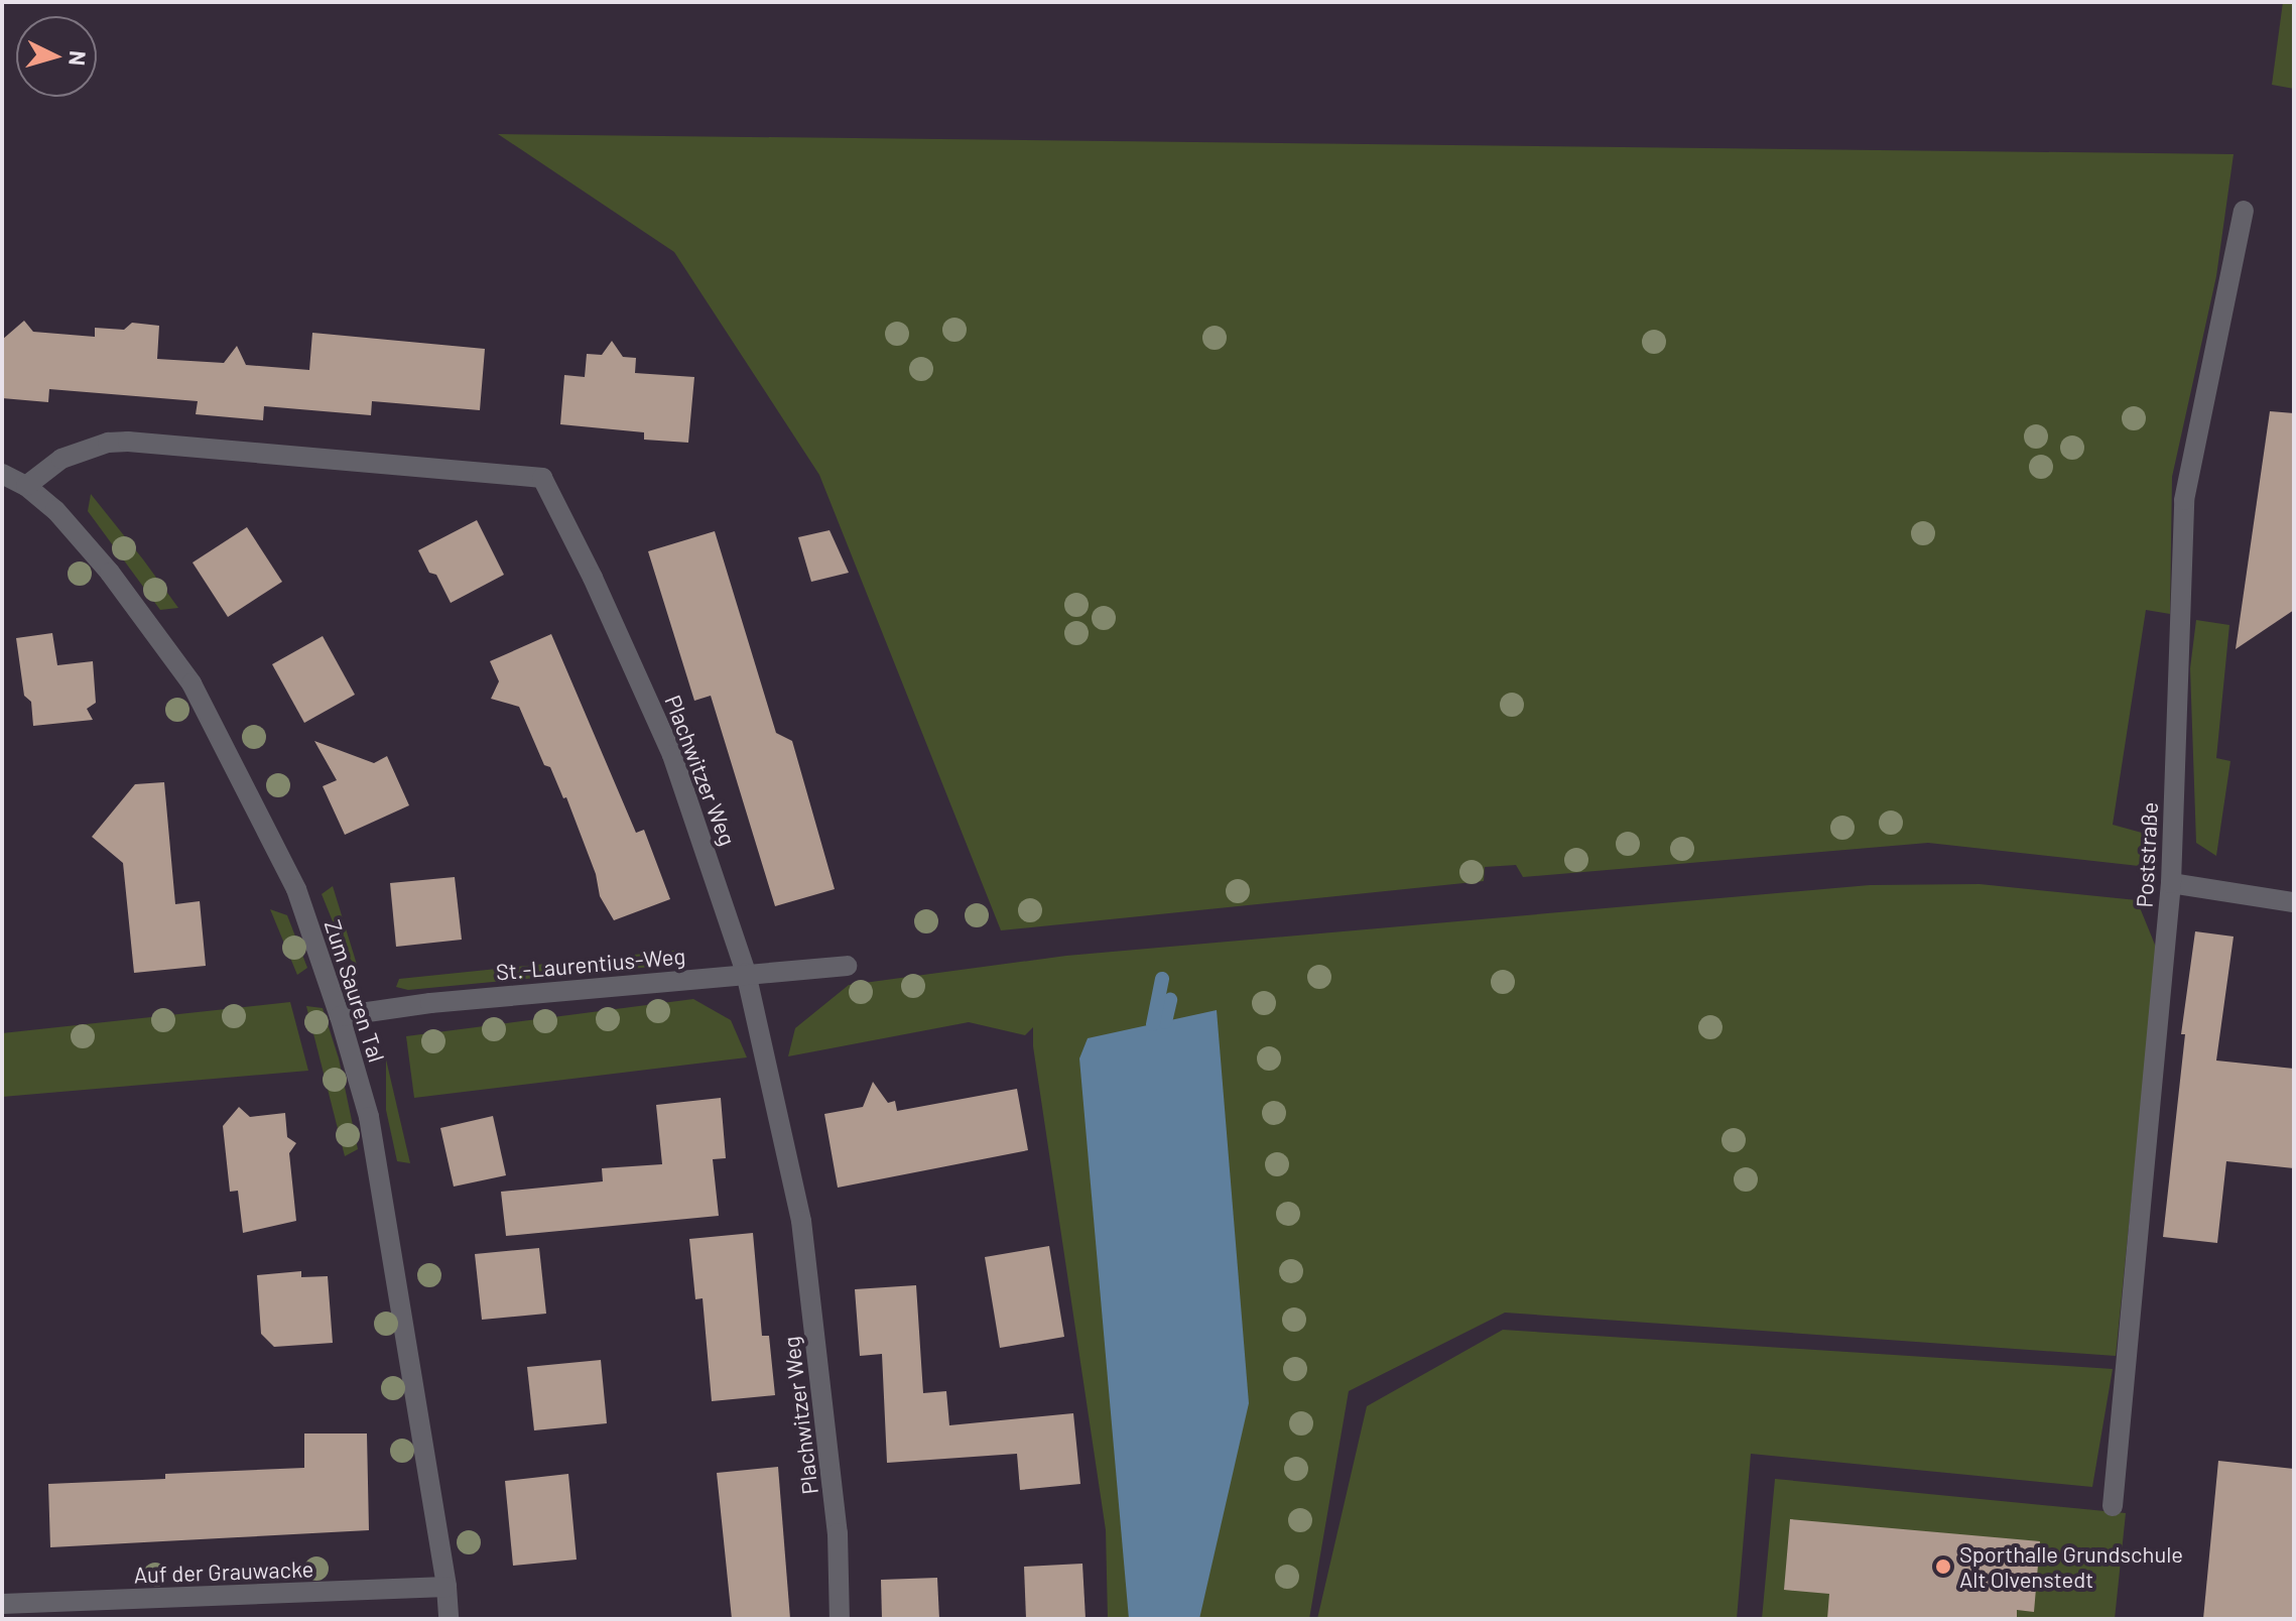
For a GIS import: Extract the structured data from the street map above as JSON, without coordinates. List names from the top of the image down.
{
  "streets": {
    "street": [
      "Plachwitzer Weg",
      "Poststraße",
      "St.-Laurentius-Weg",
      "Zum Sauren Tal",
      "Auf der Grauwacke"
    ]
  },
  "crossings": [
    ["Plachwitzer Weg", "St.-Laurentius-Weg"],
    ["Plachwitzer Weg", "Zum Sauren Tal"],
    ["St.-Laurentius-Weg", "Zum Sauren Tal"],
    ["Zum Sauren Tal", "Auf der Grauwacke"]
  ],
  "places": ["Sporthalle Grundschule Alt Olvenstedt"],
  "north": "right"
}
